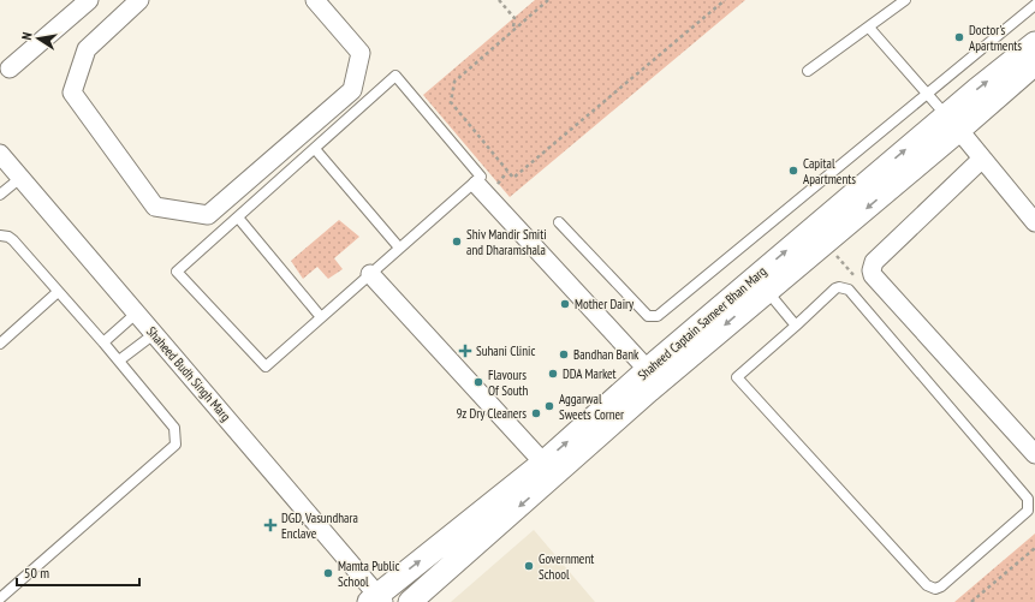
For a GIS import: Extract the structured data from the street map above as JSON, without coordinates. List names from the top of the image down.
{
  "streets": {
    "street": ["Shaheed Captain Sameer Bhan Marg", "Shaheed Budh Singh Marg"]
  },
  "crossings": [
    ["Shaheed Captain Sameer Bhan Marg", "Shaheed Budh Singh Marg"]
  ],
  "places": {
    "other": [
      "Doctor's Apartments",
      "Capital Apartments",
      "Shiv Mandir Smiti and Dharamshala",
      "Mother Dairy",
      "Bandhan Bank",
      "DDA Market",
      "Flavours Of South",
      "Aggarwal Sweets Corner",
      "9z Dry Cleaners",
      "Government School",
      "Mamta Public School"
    ],
    "health": ["Suhani Clinic", "DGD, Vasundhara Enclave"]
  },
  "scale_bar": "50 m",
  "north": "left"
}
